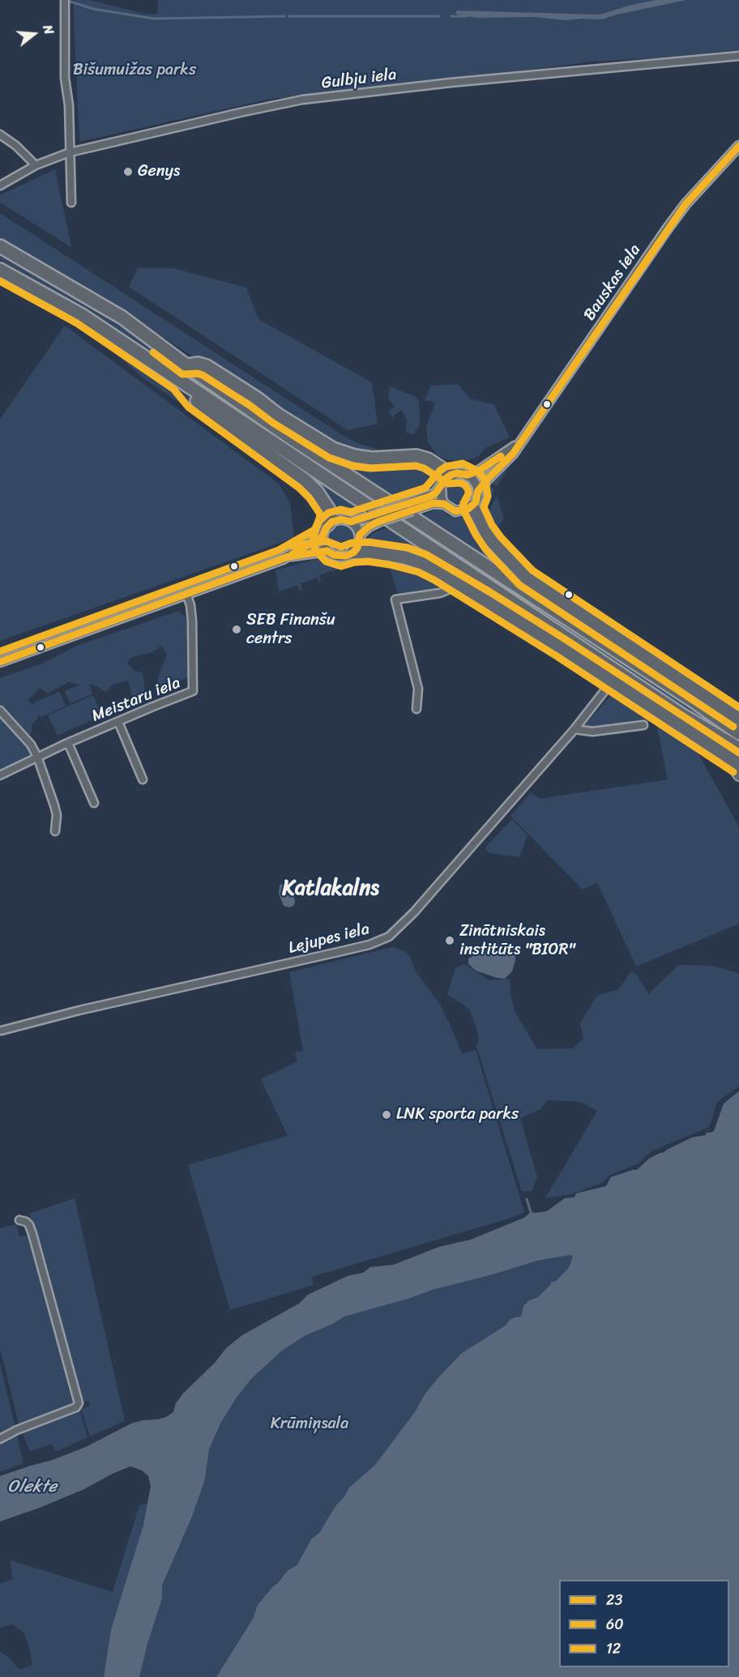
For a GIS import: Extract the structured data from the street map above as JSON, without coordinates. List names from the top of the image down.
{
  "streets": {
    "main road": ["Bauskas iela"],
    "street": ["Gulbju iela", "Meistaru iela", "Lejupes iela"]
  },
  "districts": ["Katlakalns"],
  "water": ["Olekte"],
  "parks": ["Bišumuižas parks", "Krūmiņsala"],
  "places": [
    "Genys",
    "SEB Finanšu centrs",
    "Zinātniskais institūts \"BIOR\"",
    "LNK sporta parks"
  ],
  "lines": ["transit line 23", "transit line 60", "transit line 12"],
  "legend": ["23", "60", "12"],
  "north": "right"
}
